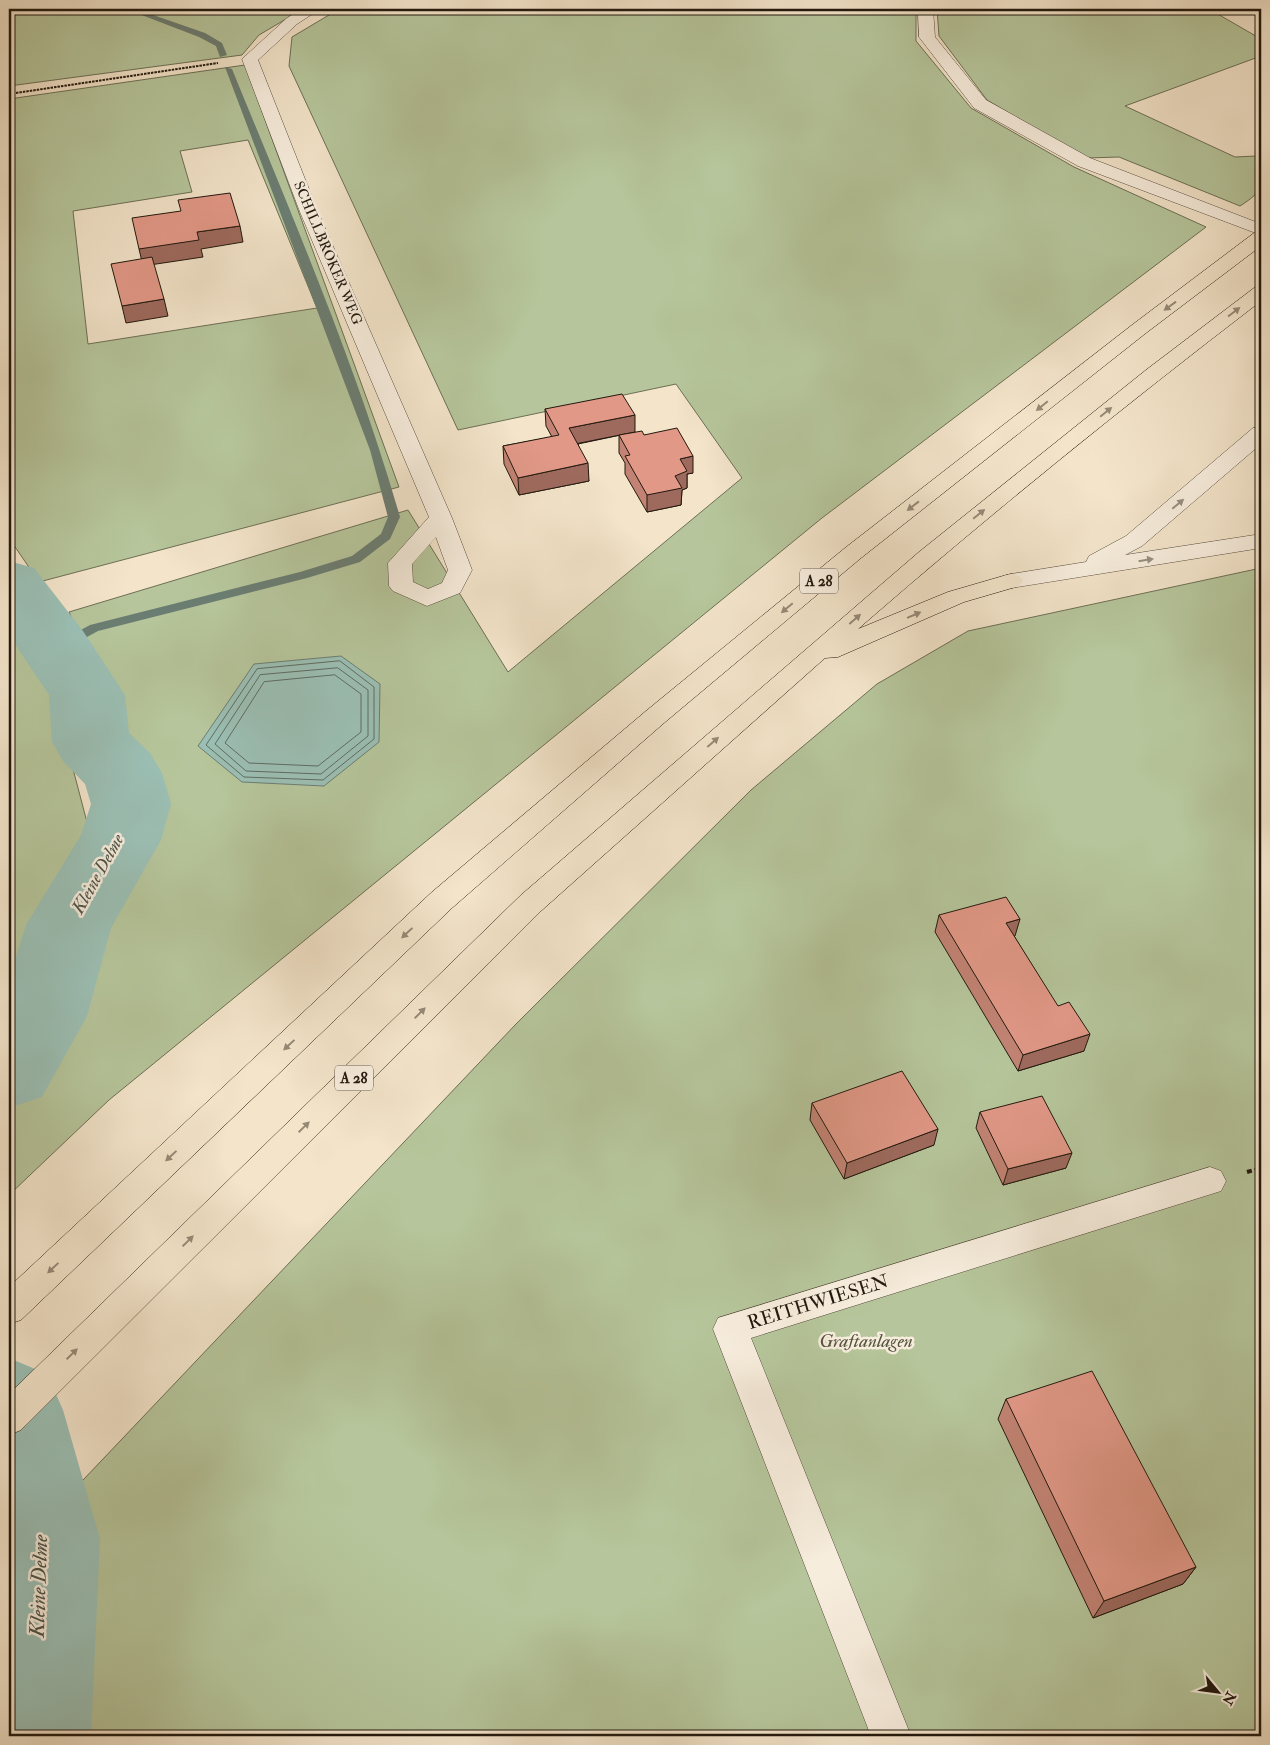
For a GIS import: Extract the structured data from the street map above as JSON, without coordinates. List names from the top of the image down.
{
  "streets": {
    "highway": ["A 28"],
    "street": ["SCHILLBROKER WEG", "REITHWIESEN"]
  },
  "water": ["Kleine Delme"],
  "parks": ["Graftanlagen"],
  "north": "bottom right"
}
